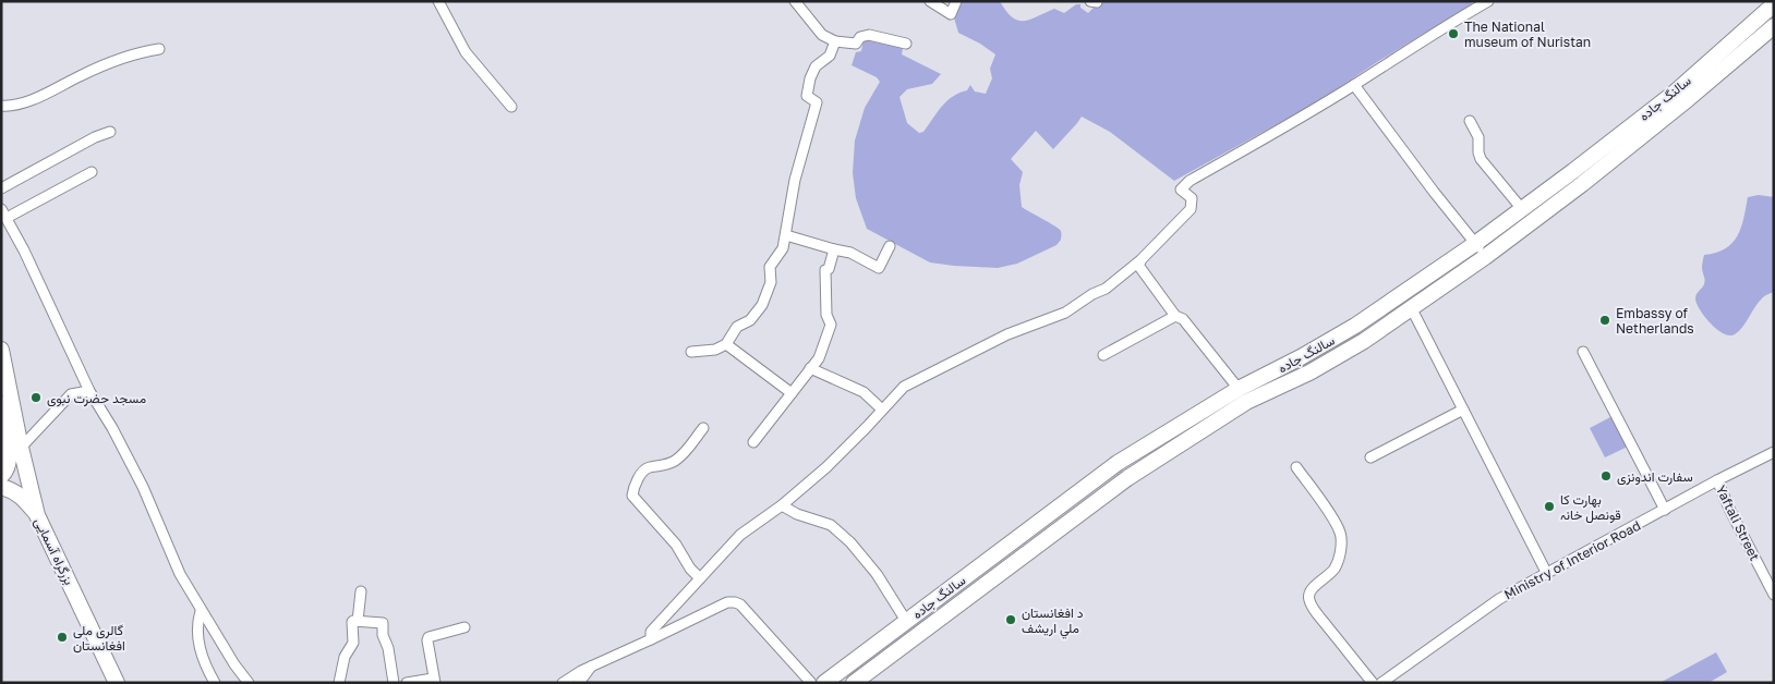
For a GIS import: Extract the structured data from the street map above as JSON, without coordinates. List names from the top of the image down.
{
  "streets": {
    "highway": ["سالنگ جاده", "بزرگراه آسمایی"],
    "street": ["Yaftali Street", "Ministry of Interior Road"]
  },
  "crossings": [
    ["Yaftali Street", "Ministry of Interior Road"]
  ],
  "places": [
    "The National museum of Nuristan",
    "Embassy of Netherlands",
    "مسجد حضرت نبوی",
    "سفارت اندونزی",
    "بھارت کا قونصل خانہ",
    "د افغانستان ملي اریشف",
    "گالری ملی افغانستان"
  ]
}
